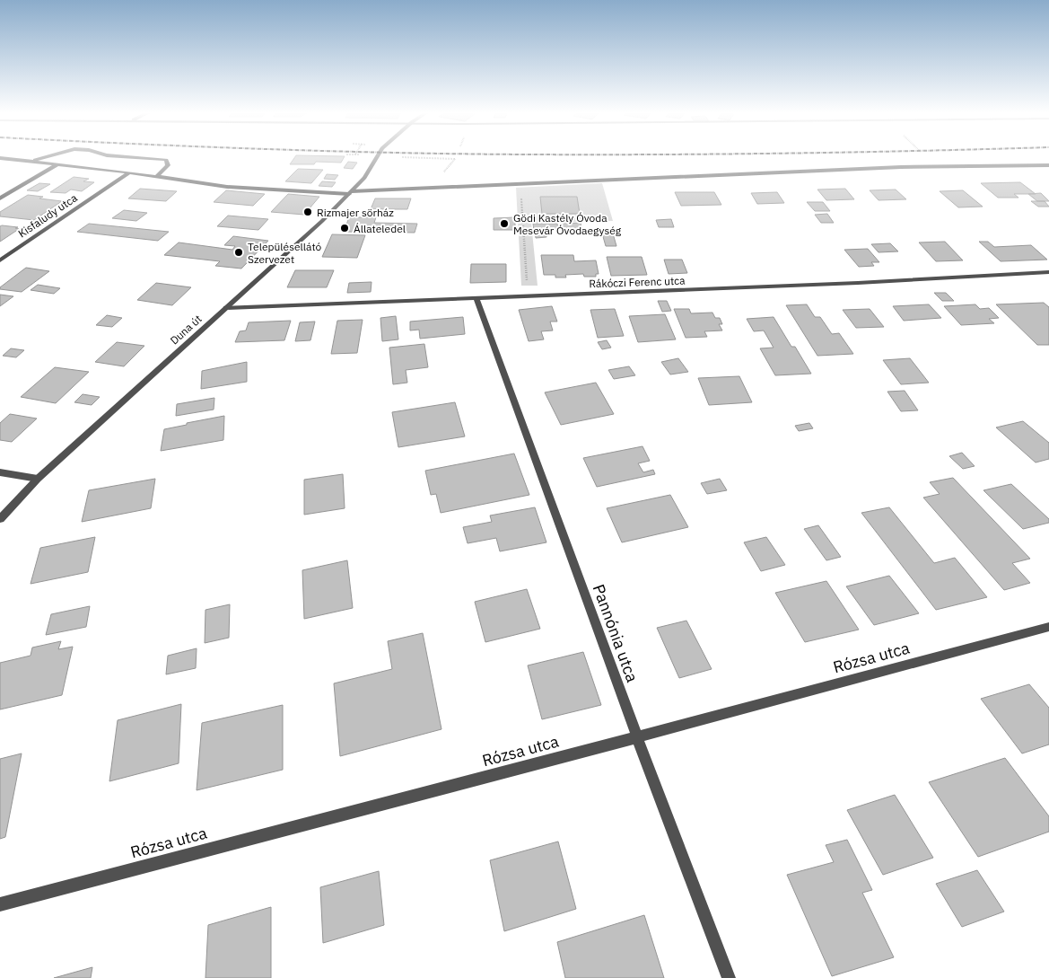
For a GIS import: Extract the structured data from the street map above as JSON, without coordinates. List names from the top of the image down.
{
  "streets": {
    "street": [
      "Kisfaludy utca",
      "Rákóczi Ferenc utca",
      "Duna út",
      "Pannónia utca",
      "Rózsa utca"
    ]
  },
  "crossings": [
    ["Rákóczi Ferenc utca", "Duna út"],
    ["Rákóczi Ferenc utca", "Pannónia utca"],
    ["Pannónia utca", "Rózsa utca"]
  ],
  "places": [
    "Rizmajer sörház",
    "Gödi Kastély Óvoda Mesevár Óvodaegység",
    "Állateledel",
    "Településellátó Szervezet"
  ]
}
